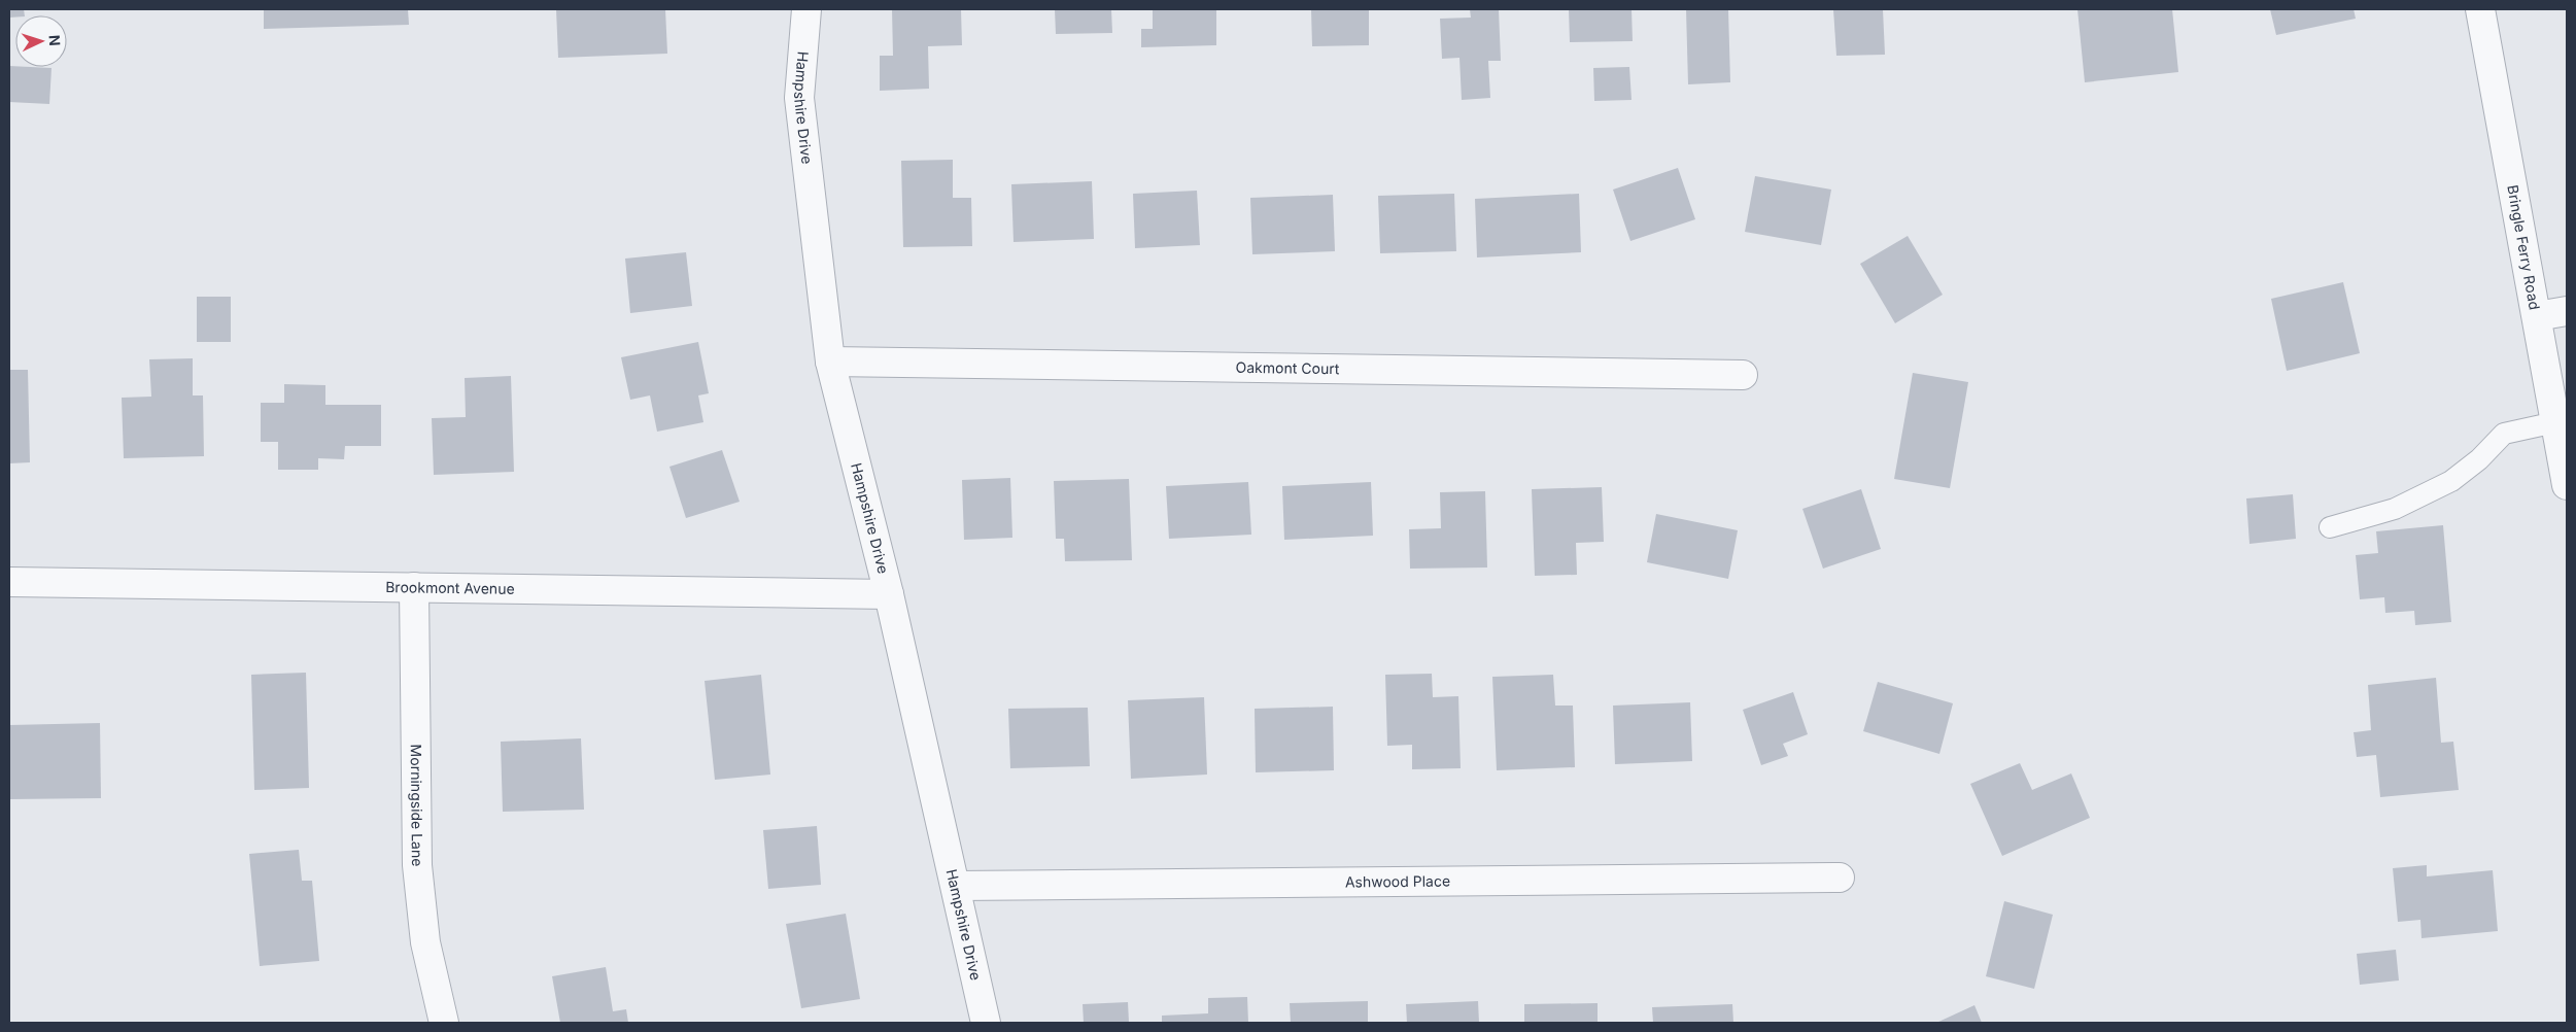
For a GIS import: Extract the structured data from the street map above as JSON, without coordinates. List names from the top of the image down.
{
  "streets": {
    "street": [
      "Hampshire Drive",
      "Bringle Ferry Road",
      "Oakmont Court",
      "Brookmont Avenue",
      "Morningside Lane",
      "Ashwood Place"
    ]
  },
  "crossings": [
    ["Hampshire Drive", "Oakmont Court"],
    ["Hampshire Drive", "Brookmont Avenue"],
    ["Hampshire Drive", "Ashwood Place"],
    ["Brookmont Avenue", "Morningside Lane"]
  ],
  "north": "right"
}
